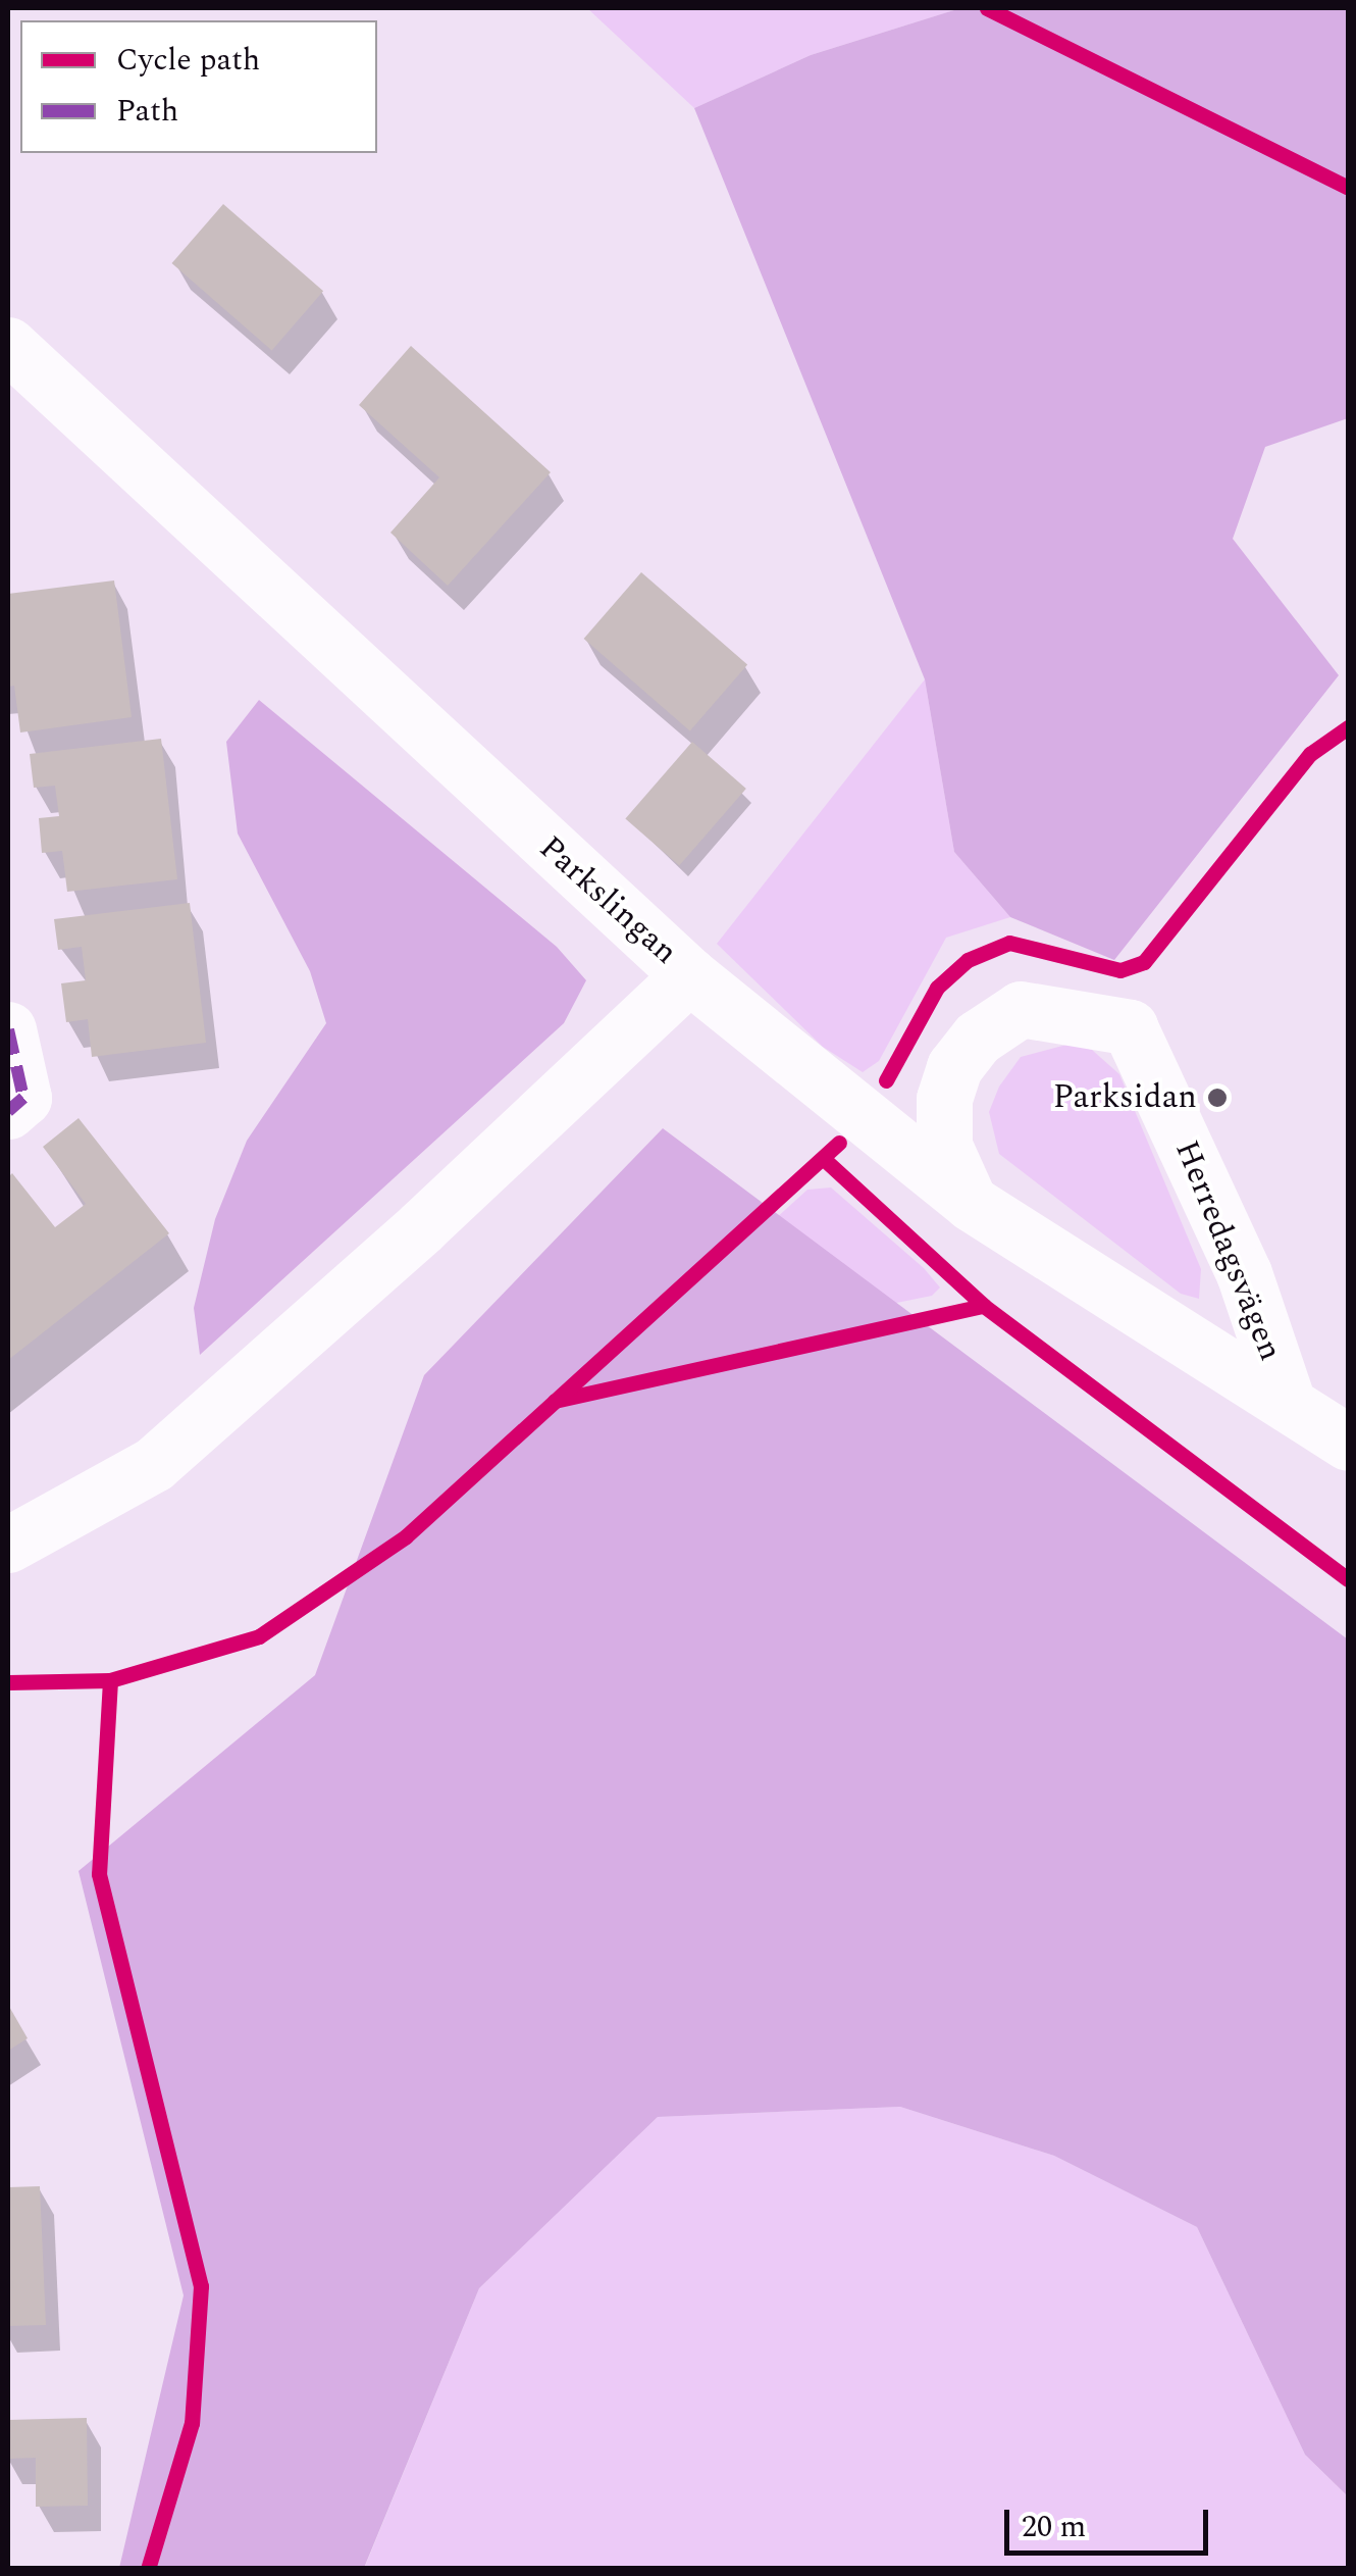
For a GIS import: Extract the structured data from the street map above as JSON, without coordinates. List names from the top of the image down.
{
  "streets": {
    "street": ["Parkslingan", "Herredagsvägen"]
  },
  "crossings": [
    ["Parkslingan", "Herredagsvägen"]
  ],
  "places": ["Parksidan"],
  "legend": ["Cycle path", "Path"],
  "scale_bar": "20 m"
}
